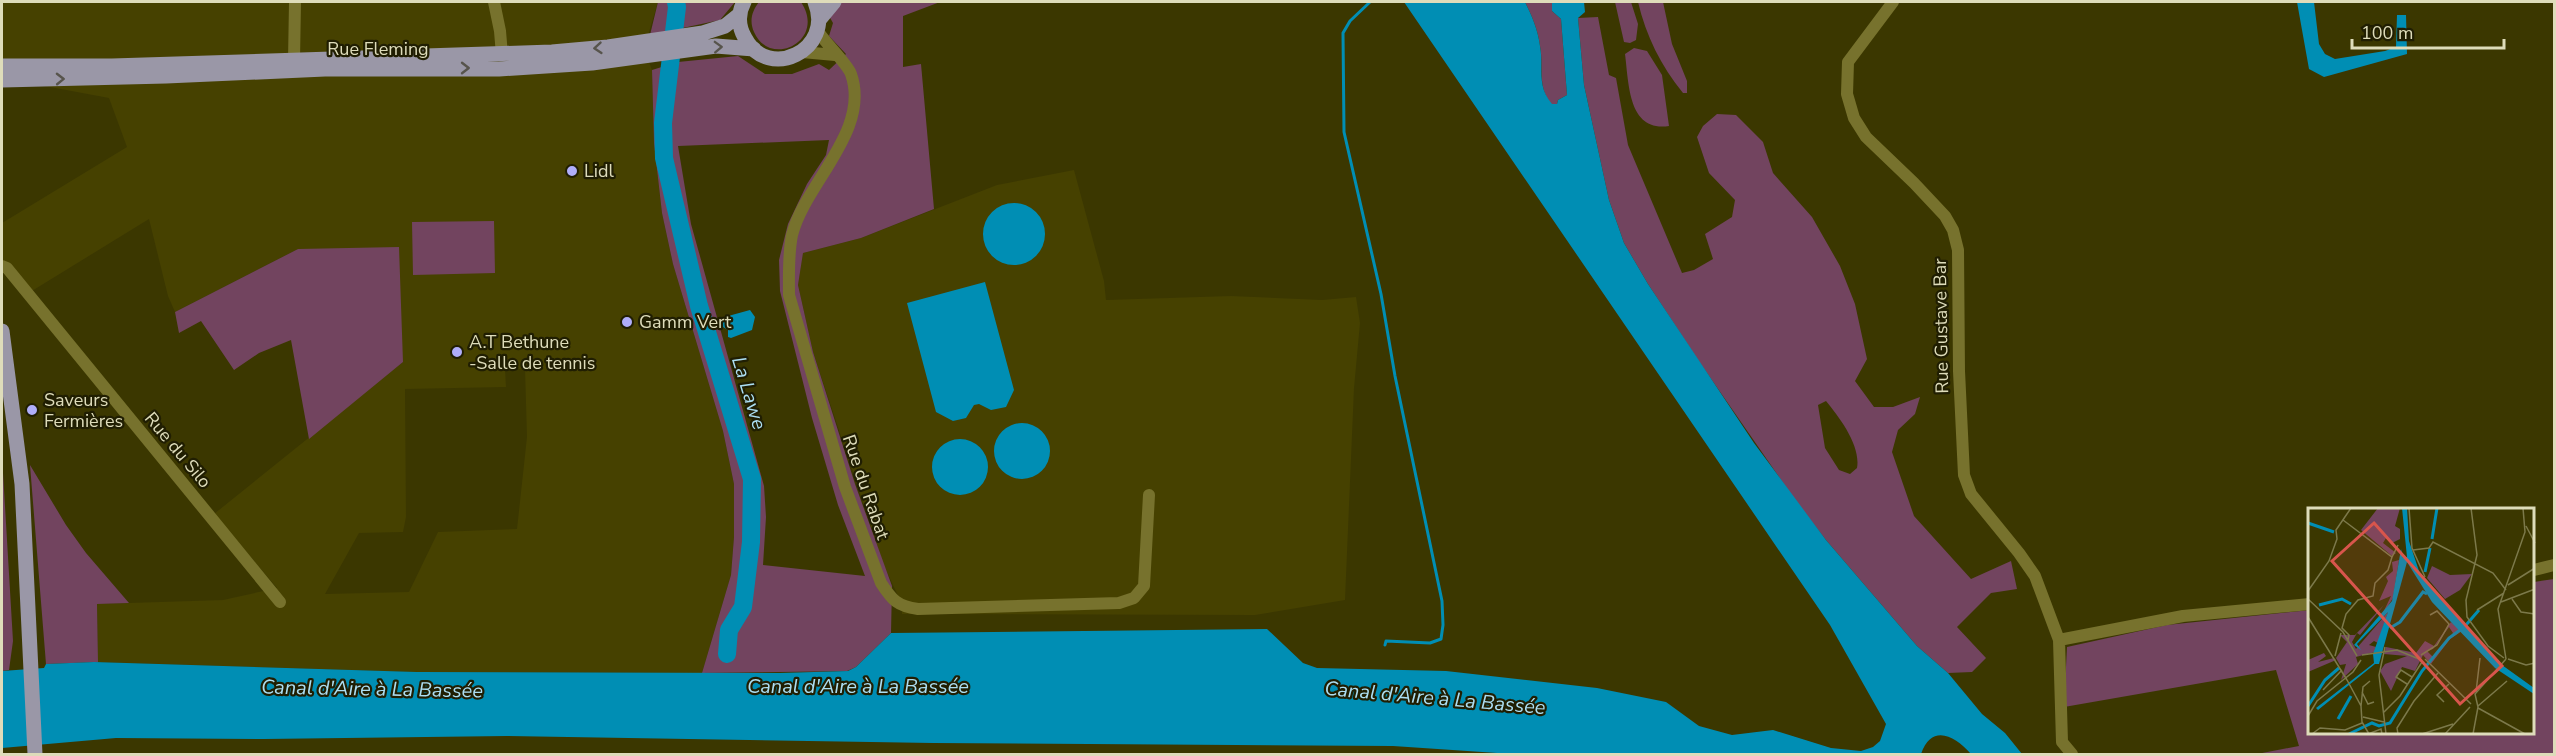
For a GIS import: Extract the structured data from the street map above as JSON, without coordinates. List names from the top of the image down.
{
  "streets": {
    "main road": ["Rue Fleming"],
    "street": ["Rue Gustave Bar", "Rue du Silo", "Rue du Rabat"]
  },
  "water": ["La Lawe", "Canal d'Aire à La Bassée"],
  "places": [
    "Lidl",
    "Gamm Vert",
    "A.T Bethune -Salle de tennis",
    "Saveurs Fermières"
  ],
  "scale_bar": "100 m"
}
